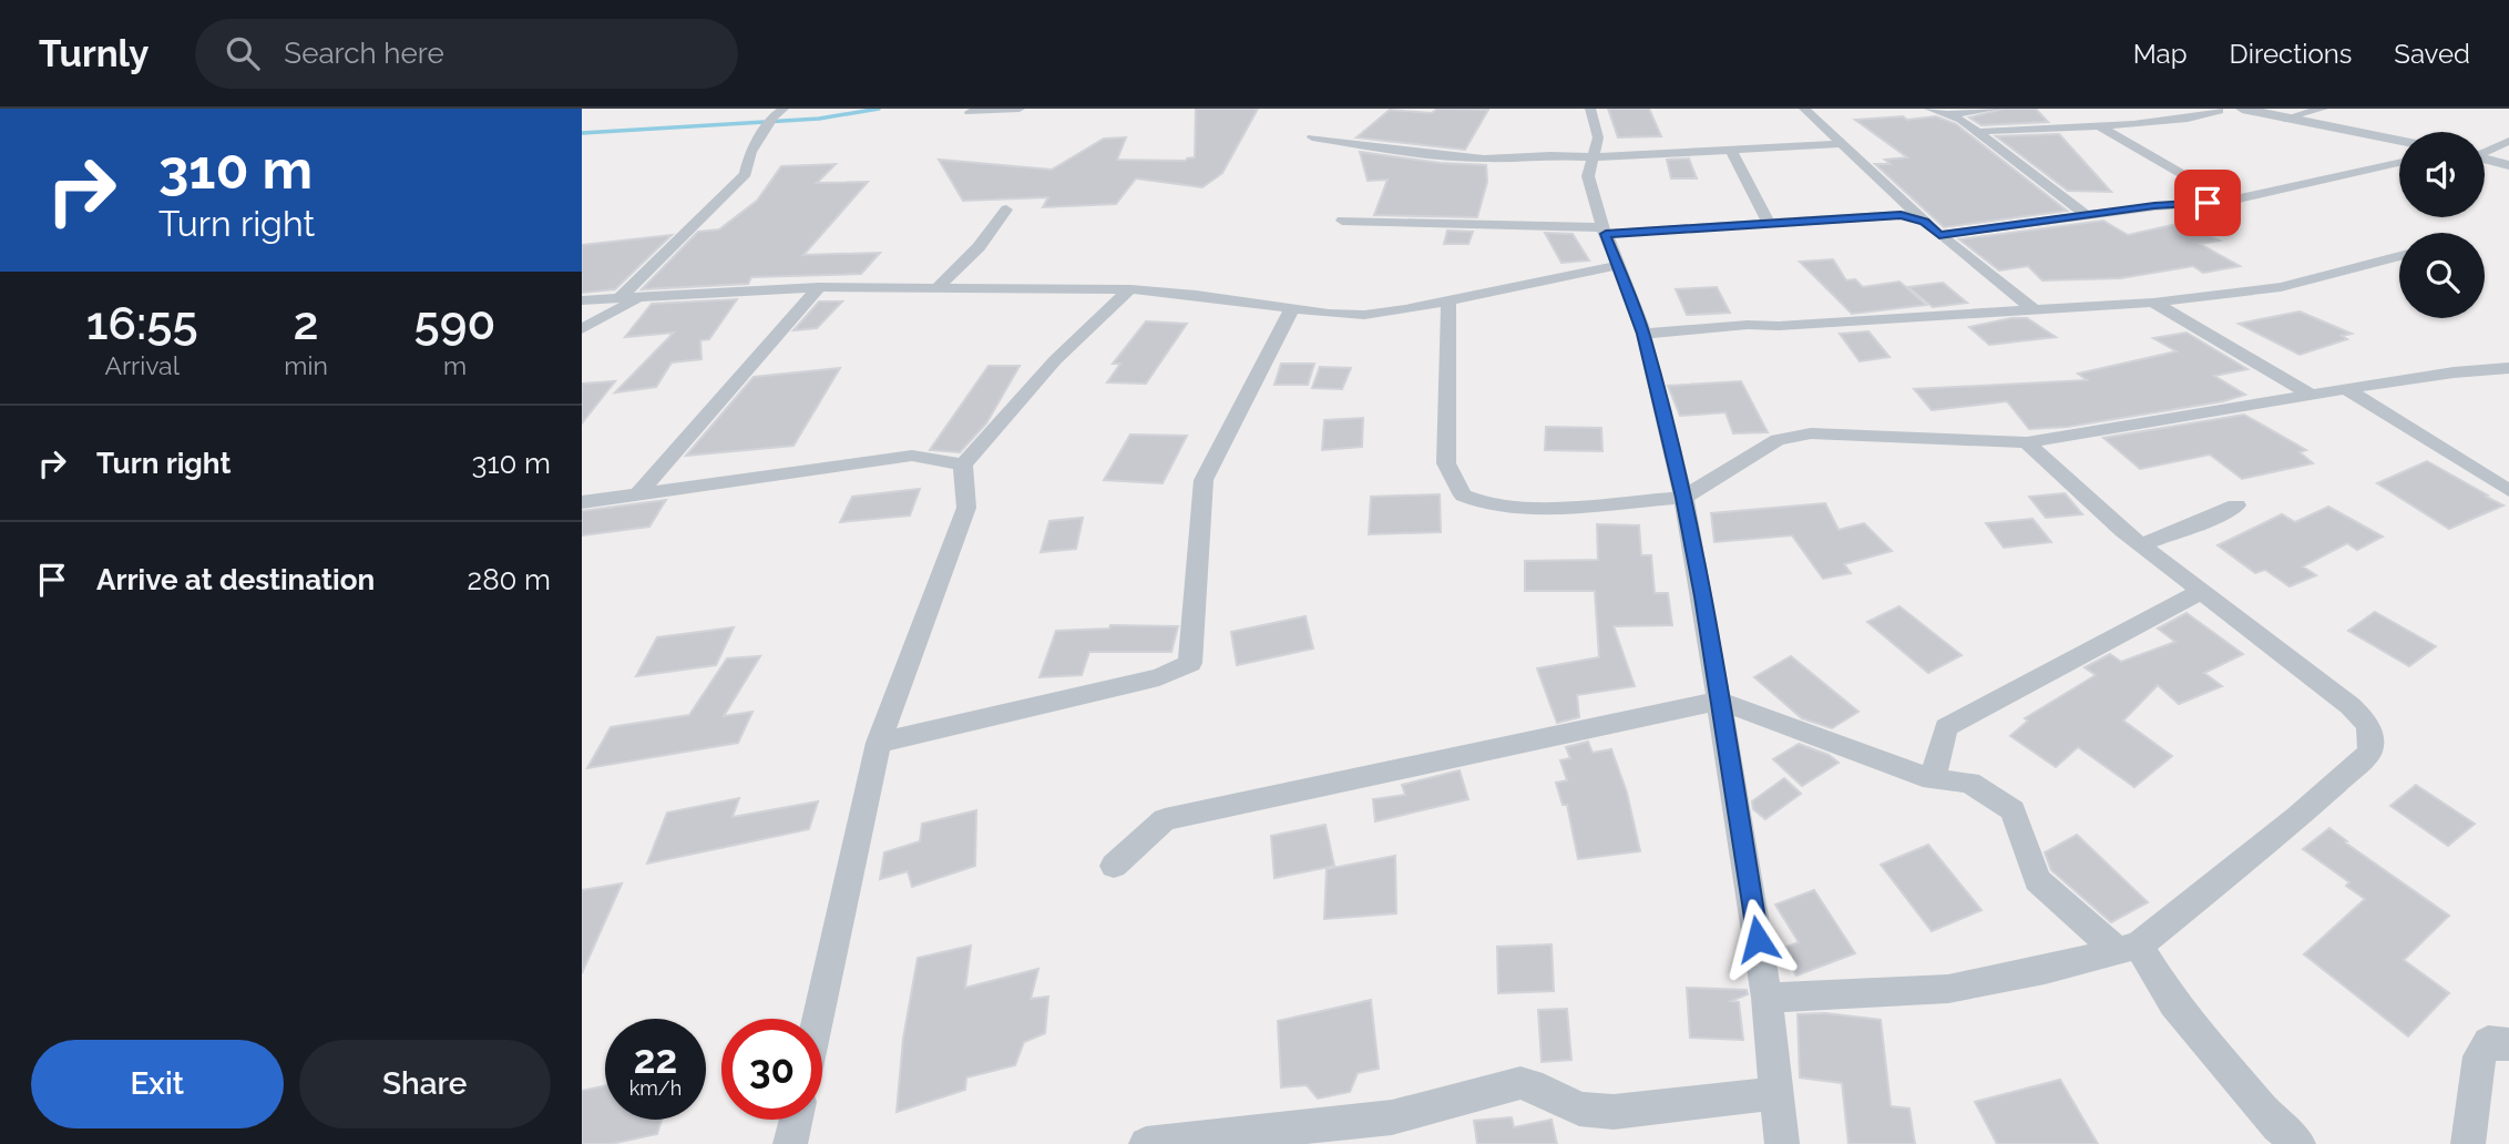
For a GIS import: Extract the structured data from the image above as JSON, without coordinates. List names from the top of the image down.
{
  "page": {
    "header": "Turnly",
    "search": "Search here",
    "nav": ["Map", "Directions", "Saved"],
    "turn": ["310 m", "Turn right"],
    "eta": [
      "16:55",
      "Arrival",
      "2",
      "min",
      "590",
      "m"
    ],
    "list": [
      {
        "name": "Turn right",
        "value": "310 m"
      },
      {
        "name": "Arrive at destination",
        "value": "280 m"
      }
    ],
    "speed": "22 km/h",
    "limit": "30",
    "buttons": ["Exit", "Share"]
  }
}
